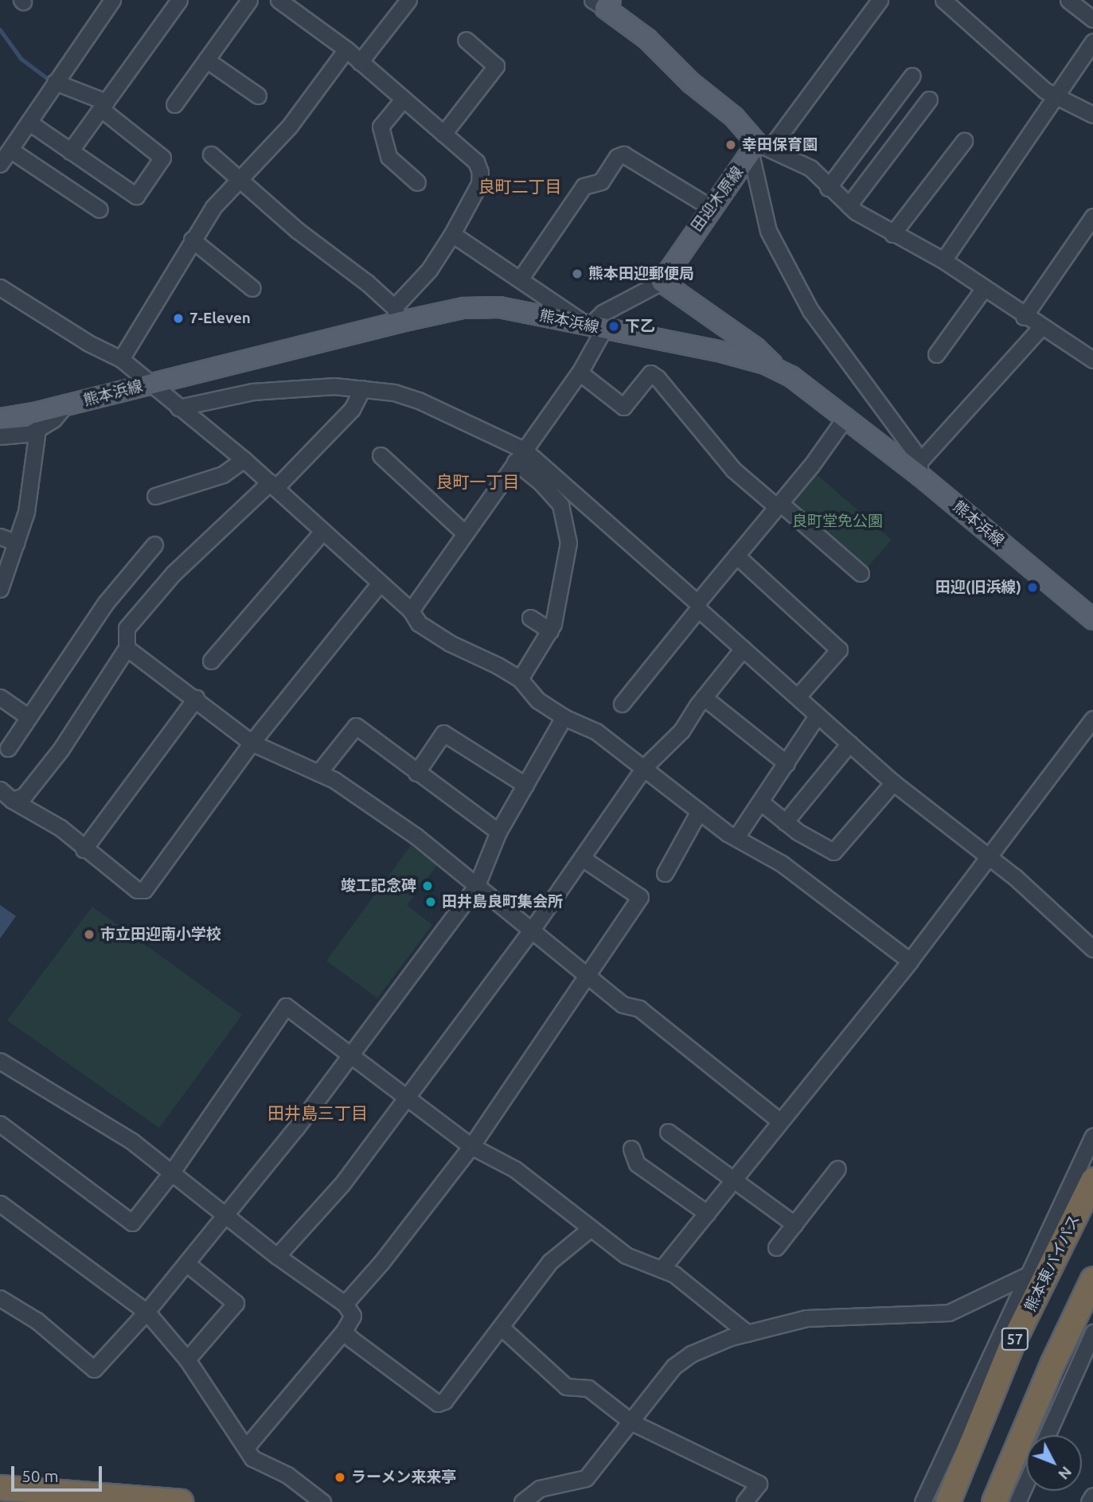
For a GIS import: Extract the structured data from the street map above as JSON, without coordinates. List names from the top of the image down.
{
  "streets": {
    "highway": ["熊本東バイパス", "57"],
    "main road": ["田迎木原線", "熊本浜線"]
  },
  "districts": ["良町二丁目", "良町一丁目", "田井島三丁目"],
  "parks": ["良町堂免公園"],
  "places": [
    "幸田保育園",
    "熊本田迎郵便局",
    "7-Eleven",
    "下乙",
    "田迎(旧浜線)",
    "竣工記念碑",
    "田井島良町集会所",
    "市立田迎南小学校",
    "ラーメン来来亭"
  ],
  "scale_bar": "50 m",
  "north": "bottom right"
}
